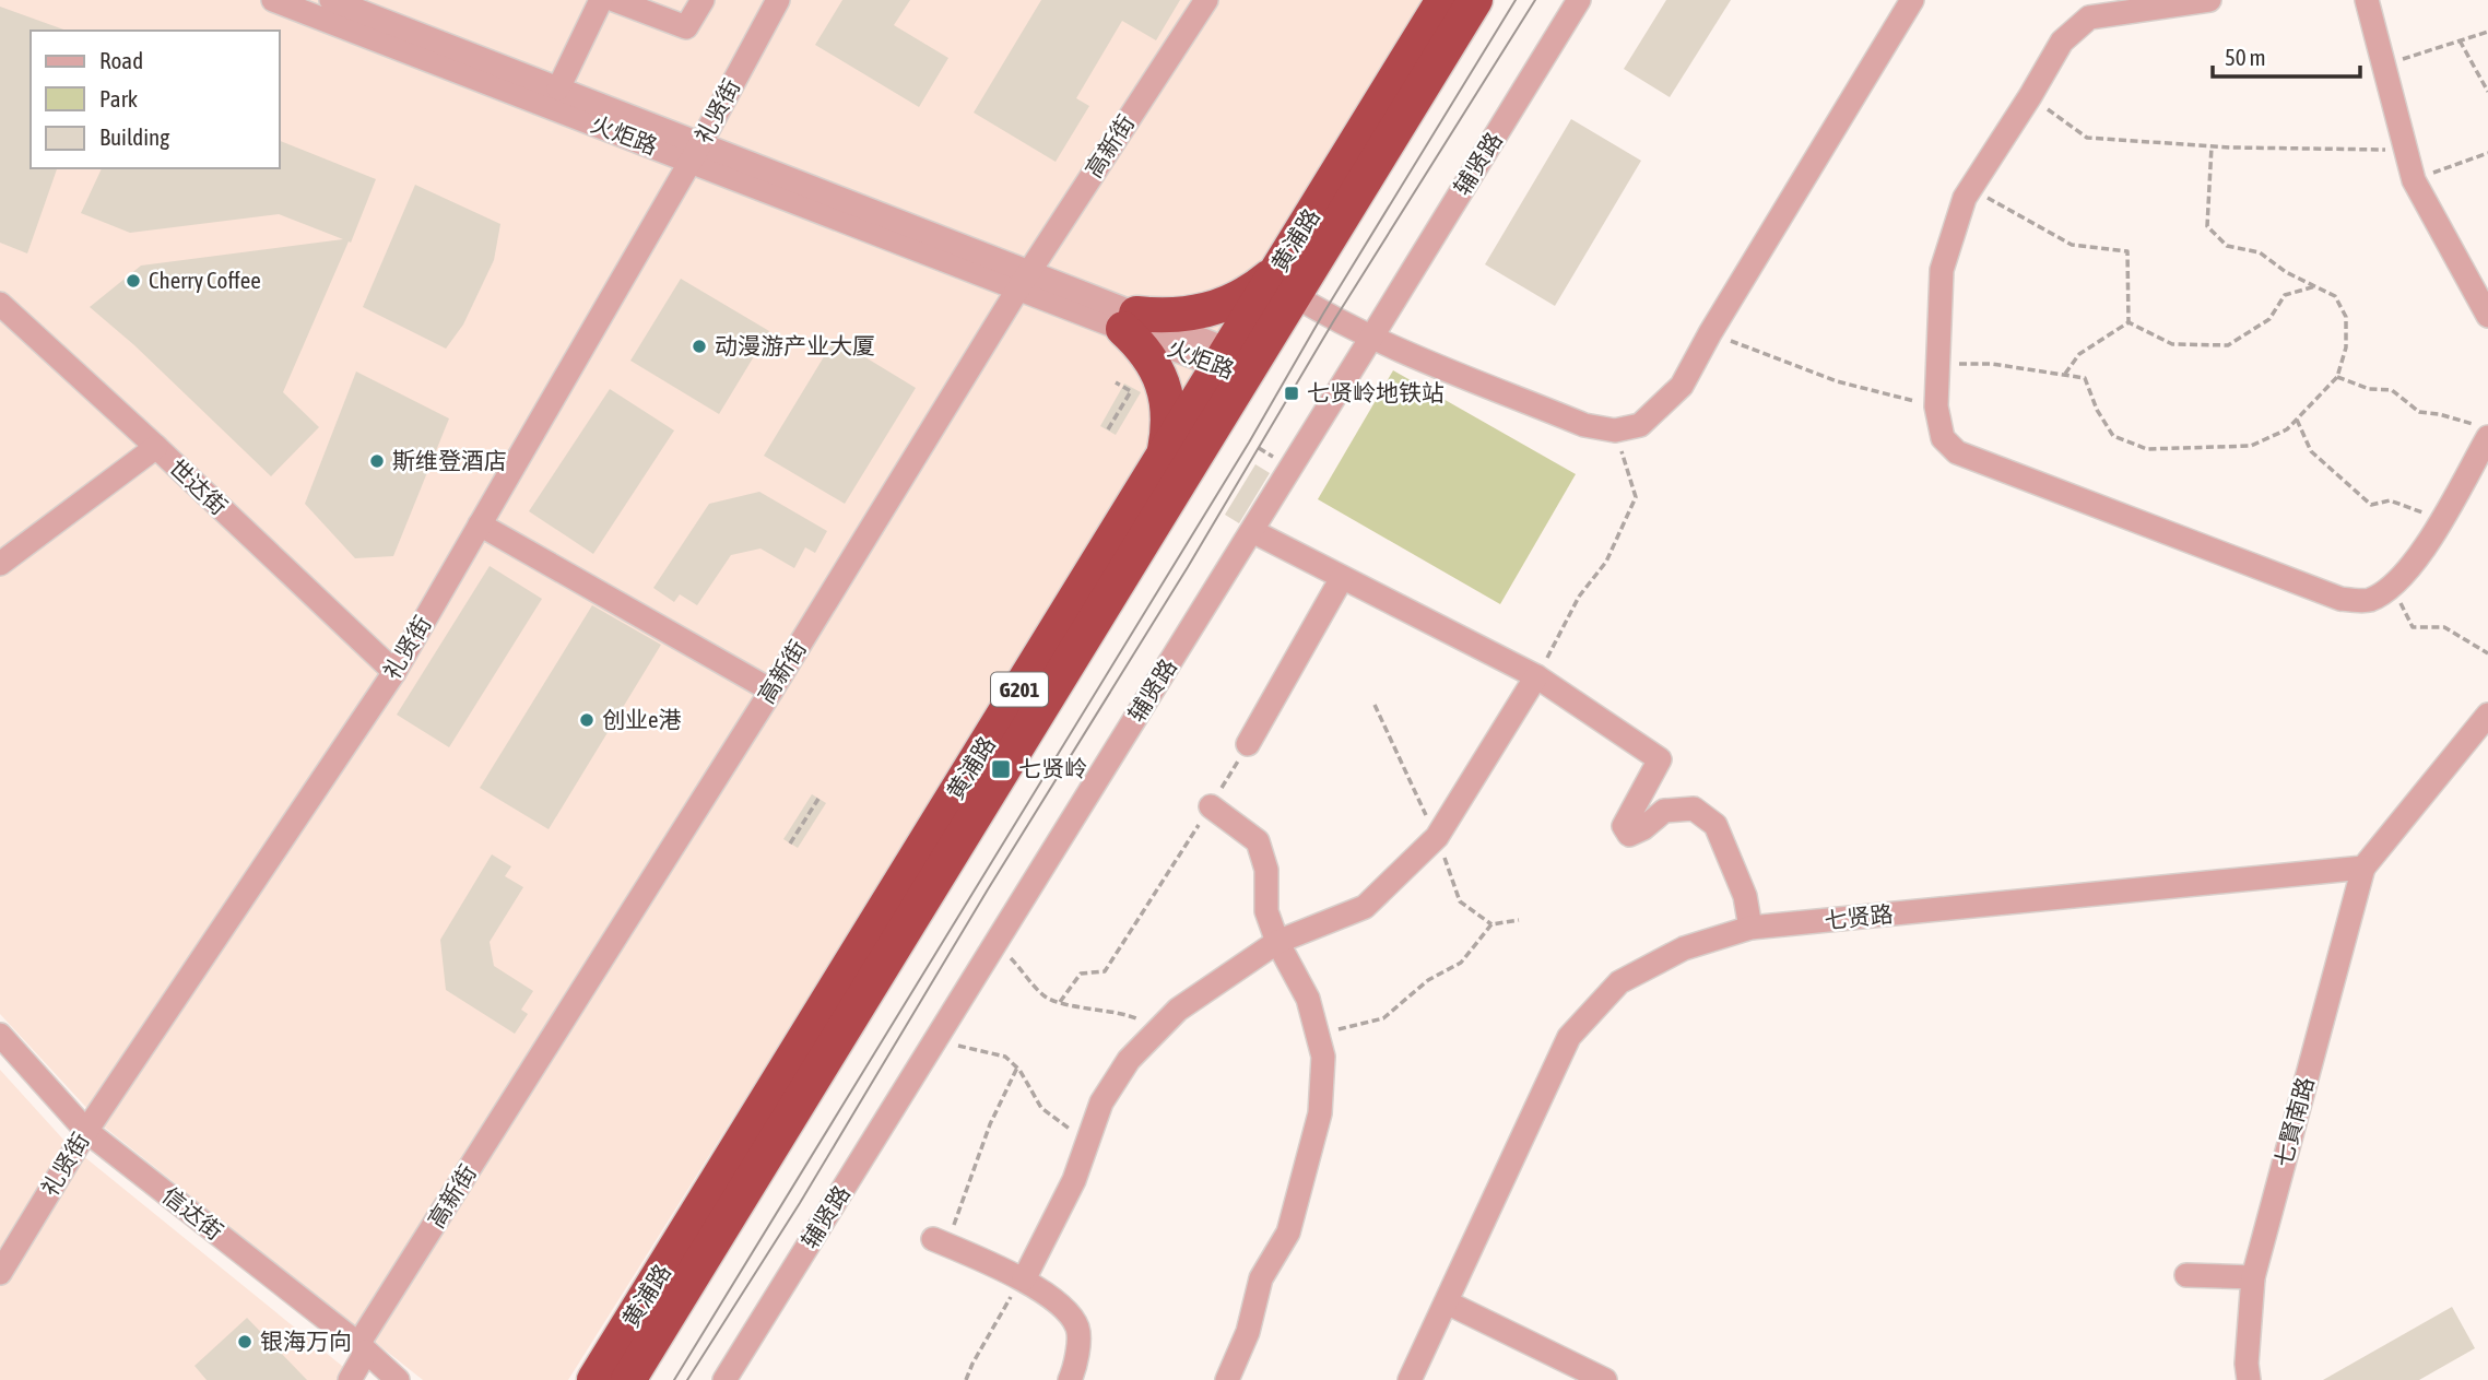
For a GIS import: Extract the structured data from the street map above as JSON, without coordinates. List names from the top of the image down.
{
  "streets": {
    "highway": ["黄浦路", "G201"],
    "street": [
      "礼贤街",
      "火炬路",
      "高新街",
      "辅贤路",
      "世达街",
      "七贤路",
      "七賢南路",
      "信达街"
    ]
  },
  "crossings": [
    ["礼贤街", "火炬路"],
    ["礼贤街", "世达街"],
    ["礼贤街", "信达街"],
    ["火炬路", "高新街"],
    ["火炬路", "黄浦路"],
    ["高新街", "信达街"],
    ["七贤路", "七賢南路"]
  ],
  "places": {
    "other": [
      "Cherry Coffee",
      "动漫游产业大厦",
      "斯维登酒店",
      "创业e港",
      "银海万向"
    ],
    "transit": ["七贤岭地铁站", "七贤岭"]
  },
  "legend": ["Road", "Park", "Building"],
  "scale_bar": "50 m"
}
